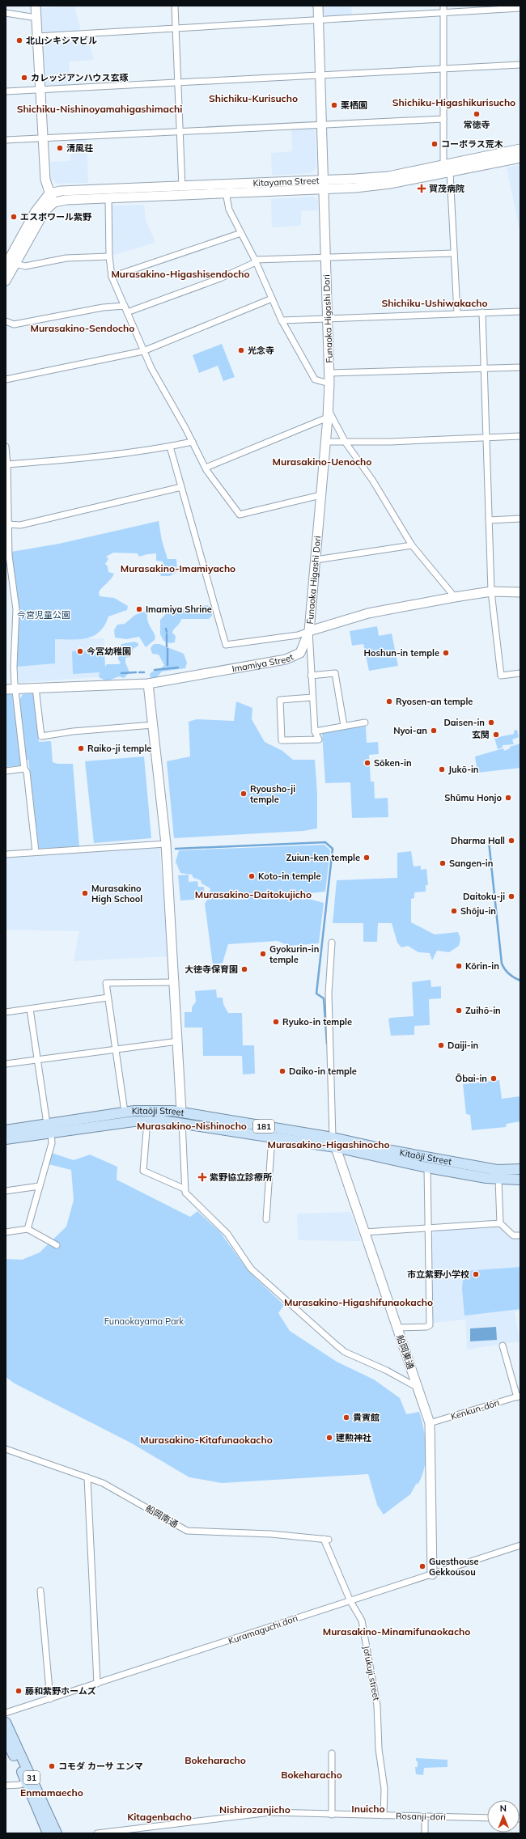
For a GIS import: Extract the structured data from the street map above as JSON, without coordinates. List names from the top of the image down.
{
  "streets": {
    "main road": ["Kitaōji Street", "181", "31"],
    "street": [
      "Kitayama Street",
      "Funaoka Higashi Dori",
      "Imamiya Street",
      "船岡東通",
      "Kenkun-dōri",
      "船岡南通",
      "Kuramaguchi dori",
      "Jofukuji street",
      "Rosanji-dori"
    ]
  },
  "crossings": [
    ["Kitayama Street", "Funaoka Higashi Dori"],
    ["Funaoka Higashi Dori", "Imamiya Street"],
    ["Kitaōji Street", "船岡東通"],
    ["船岡東通", "Kenkun-dōri"],
    ["船岡東通", "Kuramaguchi dori"],
    ["船岡南通", "Jofukuji street"],
    ["Kuramaguchi dori", "Jofukuji street"],
    ["Jofukuji street", "Rosanji-dori"]
  ],
  "districts": [
    "Shichiku-Kurisucho",
    "Shichiku-Higashikurisucho",
    "Shichiku-Nishinoyamahigashimachi",
    "Murasakino-Higashisendocho",
    "Shichiku-Ushiwakacho",
    "Murasakino-Sendocho",
    "Murasakino-Uenocho",
    "Murasakino-Imamiyacho",
    "Murasakino-Daitokujicho",
    "Murasakino-Nishinocho",
    "Murasakino-Higashinocho",
    "Murasakino-Higashifunaokacho",
    "Murasakino-Kitafunaokacho",
    "Murasakino-Minamifunaokacho",
    "Bokeharacho",
    "Bokeharacho",
    "Enmamaecho",
    "Inuicho",
    "Nishirozanjicho",
    "Kitagenbacho"
  ],
  "parks": ["今宮児童公園", "Funaokayama Park"],
  "places": {
    "other": [
      "北山シキシマビル",
      "カレッジアンハウス玄琢",
      "栗栖園",
      "常徳寺",
      "コーポラス荒木",
      "清風荘",
      "エスポワール紫野",
      "光念寺",
      "Imamiya Shrine",
      "今宮幼稚園",
      "Hoshun-in temple",
      "Ryosen-an temple",
      "Daisen-in",
      "Nyoi-an",
      "玄関",
      "Raiko-ji temple",
      "Sōken-in",
      "Jukō-in",
      "Ryousho-ji temple",
      "Shūmu Honjo",
      "Dharma Hall",
      "Zuiun-ken temple",
      "Sangen-in",
      "Koto-in temple",
      "Murasakino High School",
      "Daitoku-ji",
      "Shōju-in",
      "Gyokurin-in temple",
      "Kōrin-in",
      "大徳寺保育園",
      "Zuihō-in",
      "Ryuko-in temple",
      "Daiji-in",
      "Daiko-in temple",
      "Ōbai-in",
      "市立紫野小学校",
      "貴賓館",
      "建勲神社",
      "Guesthouse Gekkousou",
      "藤和紫野ホームズ",
      "コモダ カーサ エンマ"
    ],
    "health": ["賀茂病院", "紫野協立診療所"]
  },
  "north": "top"
}
